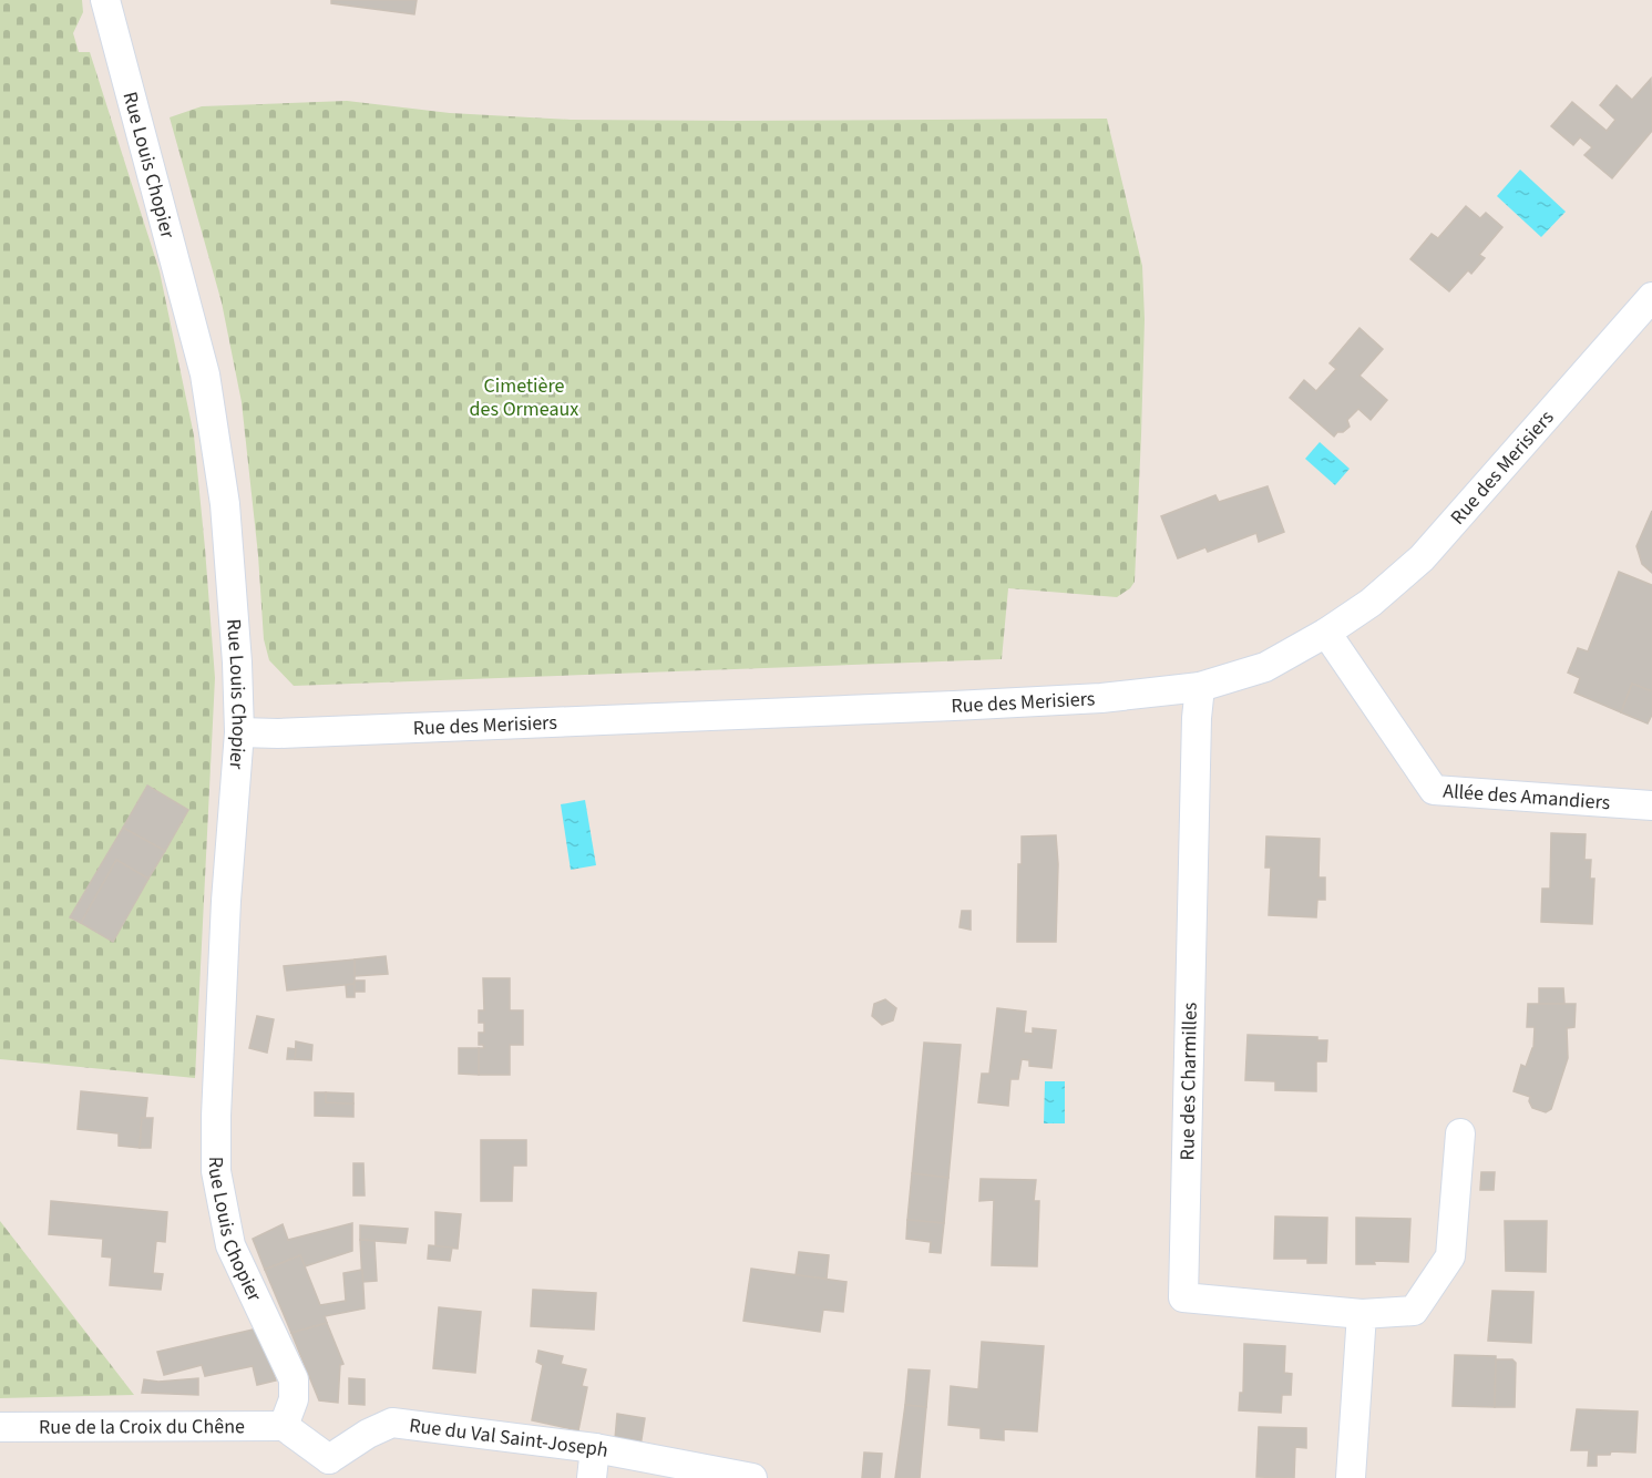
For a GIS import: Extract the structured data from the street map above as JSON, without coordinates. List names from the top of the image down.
{
  "streets": {
    "street": [
      "Rue Louis Chopier",
      "Rue des Merisiers",
      "Allée des Amandiers",
      "Rue des Charmilles",
      "Rue de la Croix du Chêne",
      "Rue du Val Saint-Joseph"
    ]
  },
  "crossings": [
    ["Rue Louis Chopier", "Rue des Merisiers"],
    ["Rue Louis Chopier", "Rue de la Croix du Chêne"],
    ["Rue Louis Chopier", "Rue du Val Saint-Joseph"],
    ["Rue des Merisiers", "Allée des Amandiers"],
    ["Rue des Merisiers", "Rue des Charmilles"],
    ["Rue de la Croix du Chêne", "Rue du Val Saint-Joseph"]
  ],
  "parks": ["Cimetière des Ormeaux"]
}
